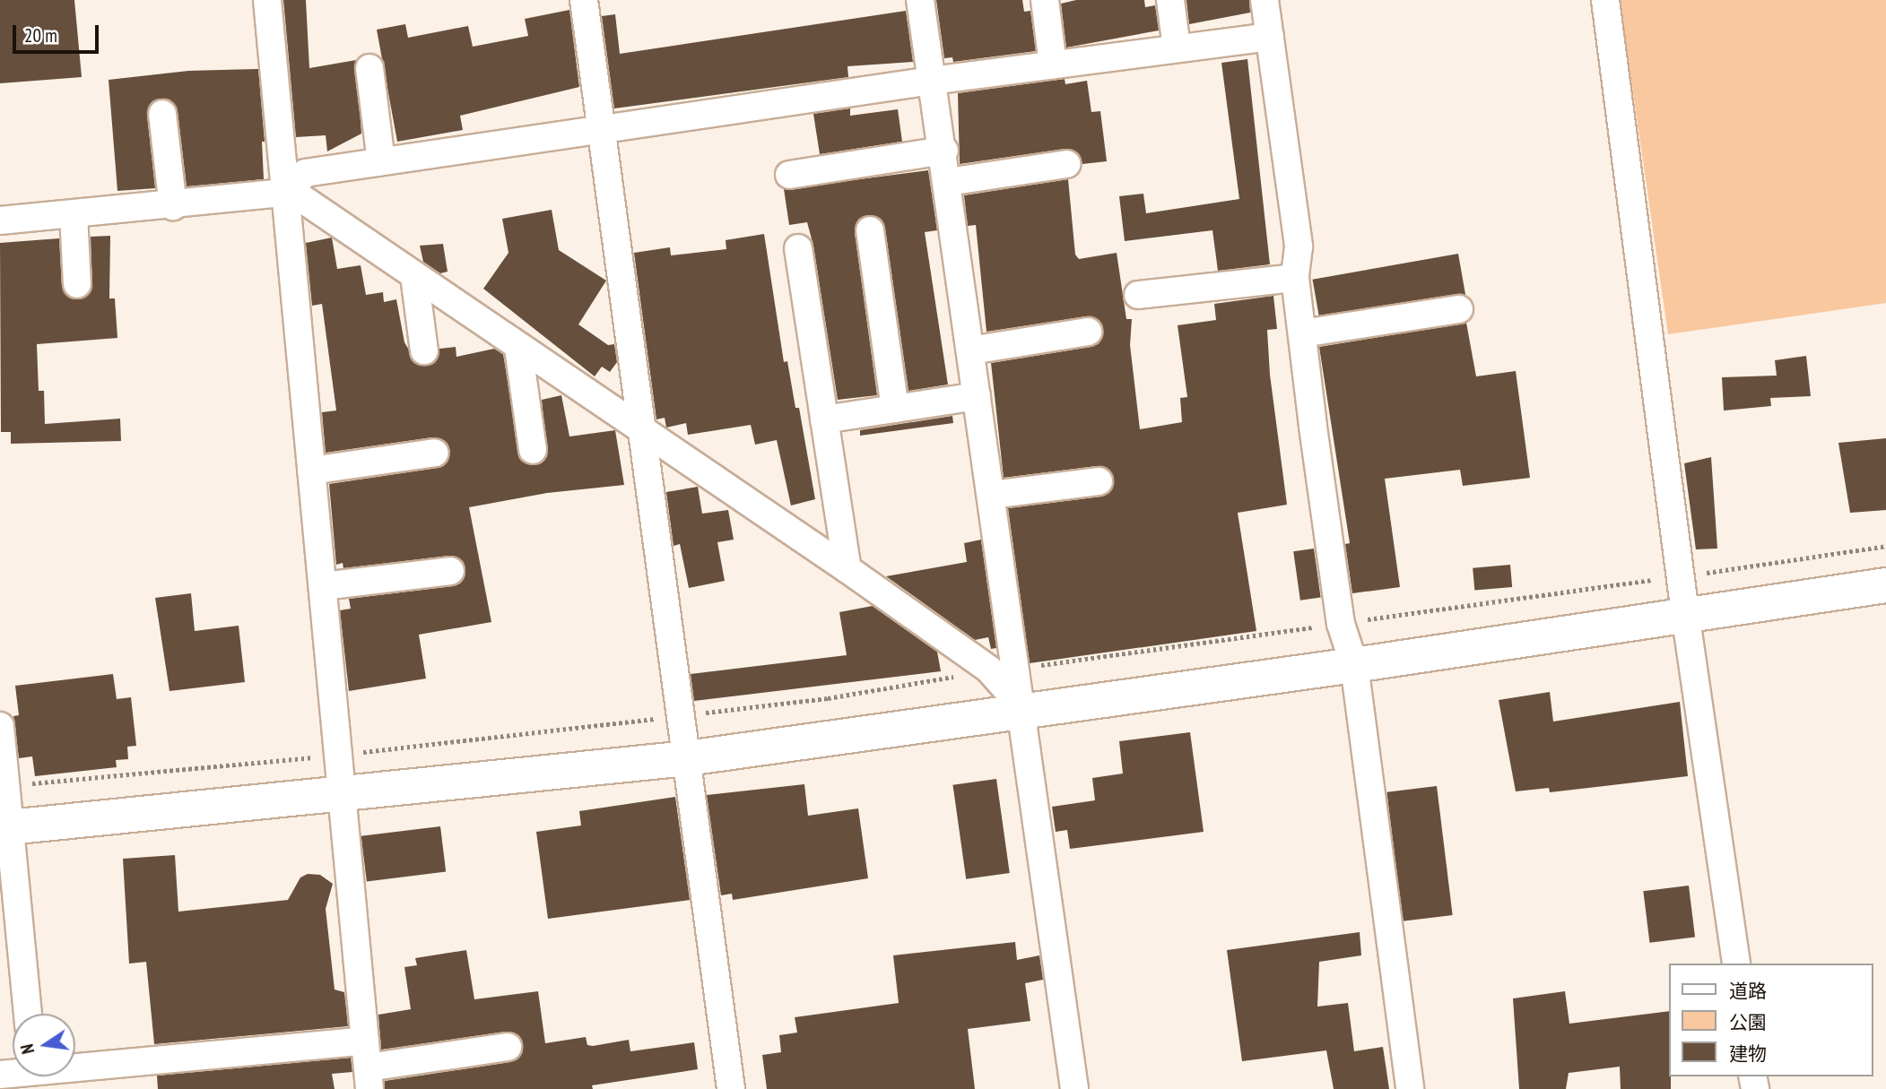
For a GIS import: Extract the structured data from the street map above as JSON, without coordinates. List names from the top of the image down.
{
  "legend": ["道路", "公園", "建物"],
  "scale_bar": "20 m",
  "north": "left"
}
